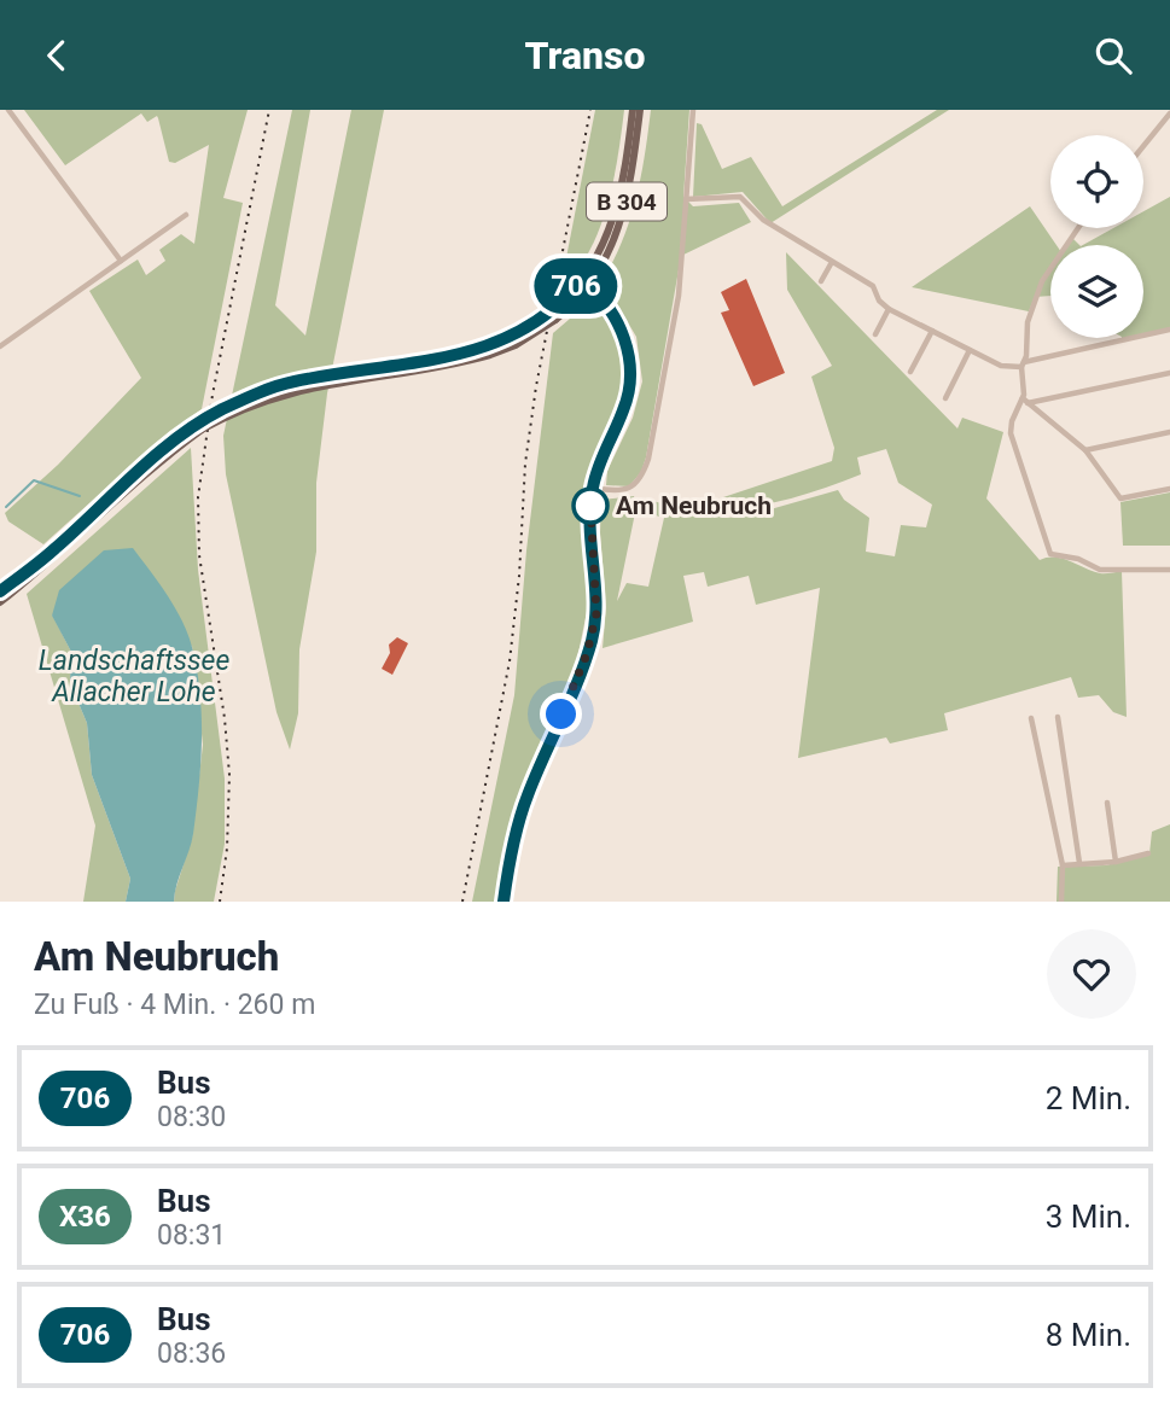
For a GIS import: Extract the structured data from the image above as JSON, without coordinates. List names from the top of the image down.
{
  "streets": {
    "main road": ["B 304"]
  },
  "water": ["Landschaftssee Allacher Lohe"],
  "places": ["Am Neubruch"],
  "lines": ["bus line 706"],
  "page": {
    "header": "Transo",
    "on_map": "706",
    "heading": ["Am Neubruch", "Zu Fuß · 4 Min. · 260 m"],
    "list": [
      {
        "mark": "706",
        "name": "Bus",
        "note": "08:30",
        "value": "2 Min."
      },
      {
        "mark": "X36",
        "name": "Bus",
        "note": "08:31",
        "value": "3 Min."
      },
      {
        "mark": "706",
        "name": "Bus",
        "note": "08:36",
        "value": "8 Min."
      }
    ]
  }
}
